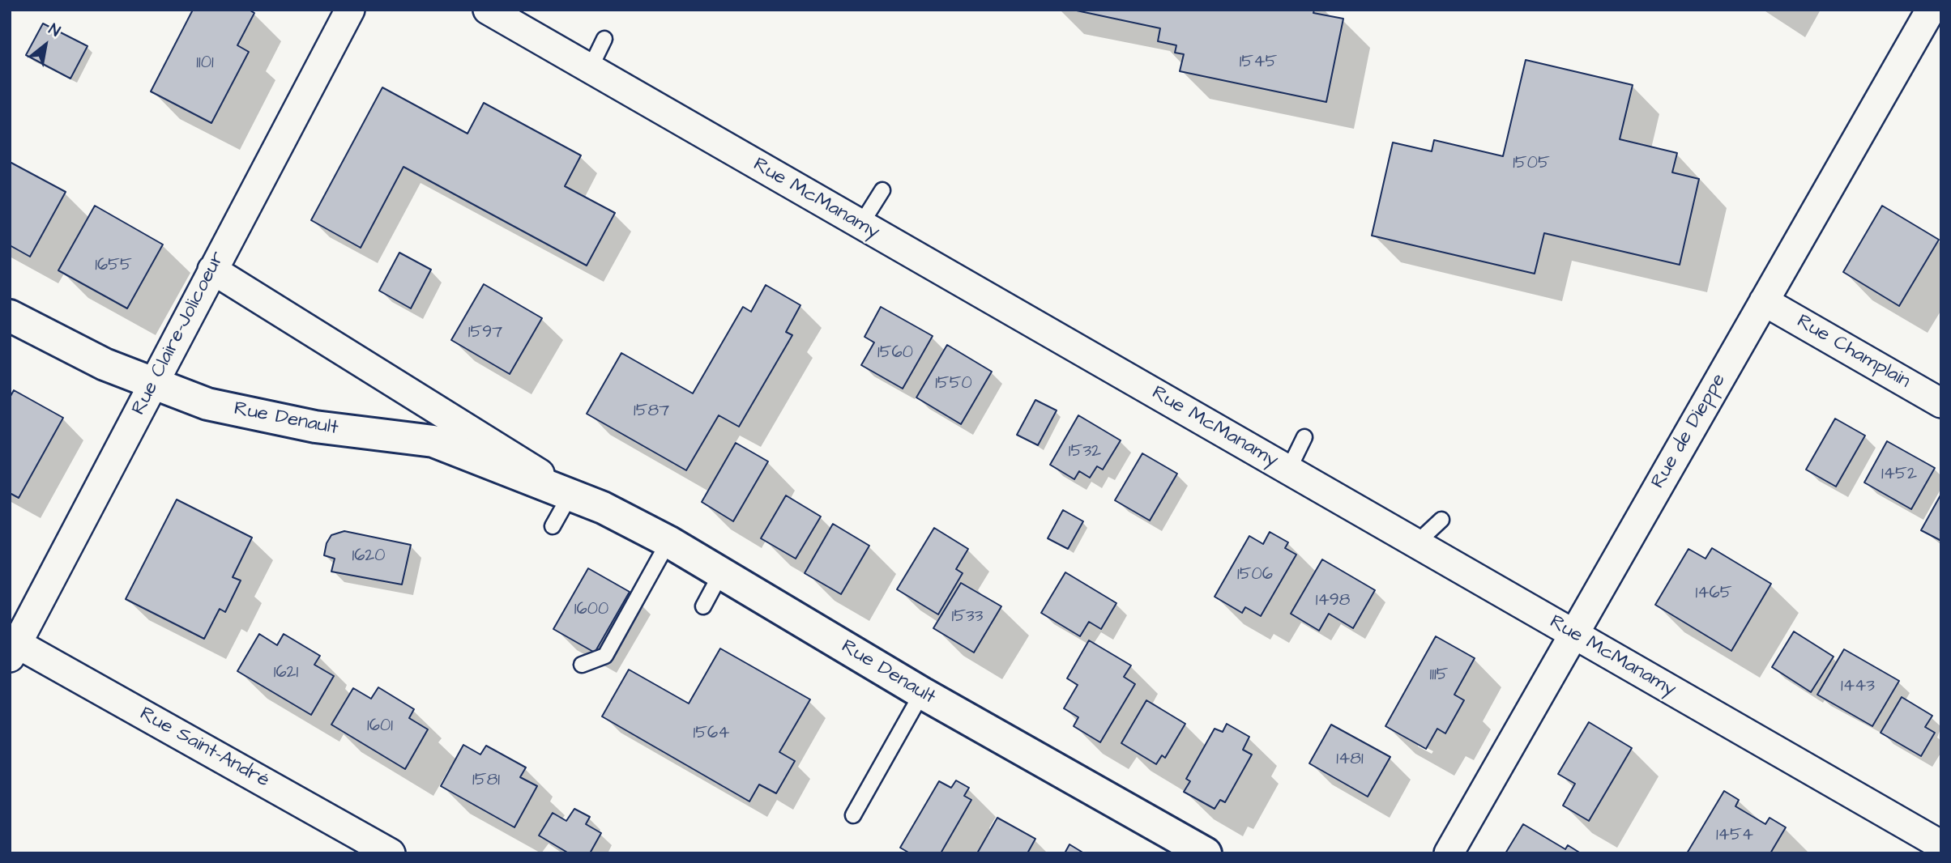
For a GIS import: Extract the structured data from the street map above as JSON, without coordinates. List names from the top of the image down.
{
  "streets": {
    "main road": ["Rue Denault"],
    "street": [
      "Rue McManamy",
      "Rue Claire-Jolicoeur",
      "Rue Champlain",
      "Rue de Dieppe",
      "Rue Saint-André"
    ]
  },
  "crossings": [
    ["Rue McManamy", "Rue de Dieppe"],
    ["Rue Claire-Jolicoeur", "Rue Denault"],
    ["Rue Claire-Jolicoeur", "Rue Saint-André"],
    ["Rue Champlain", "Rue de Dieppe"]
  ],
  "house_numbers": [
    "1545",
    "1101",
    "1505",
    "1655",
    "1597",
    "1560",
    "1550",
    "1587",
    "1532",
    "1452",
    "1620",
    "1506",
    "1465",
    "1498",
    "1600",
    "1533",
    "1621",
    "1115",
    "1443",
    "1601",
    "1564",
    "1481",
    "1581",
    "1454"
  ],
  "north": "top right"
}
